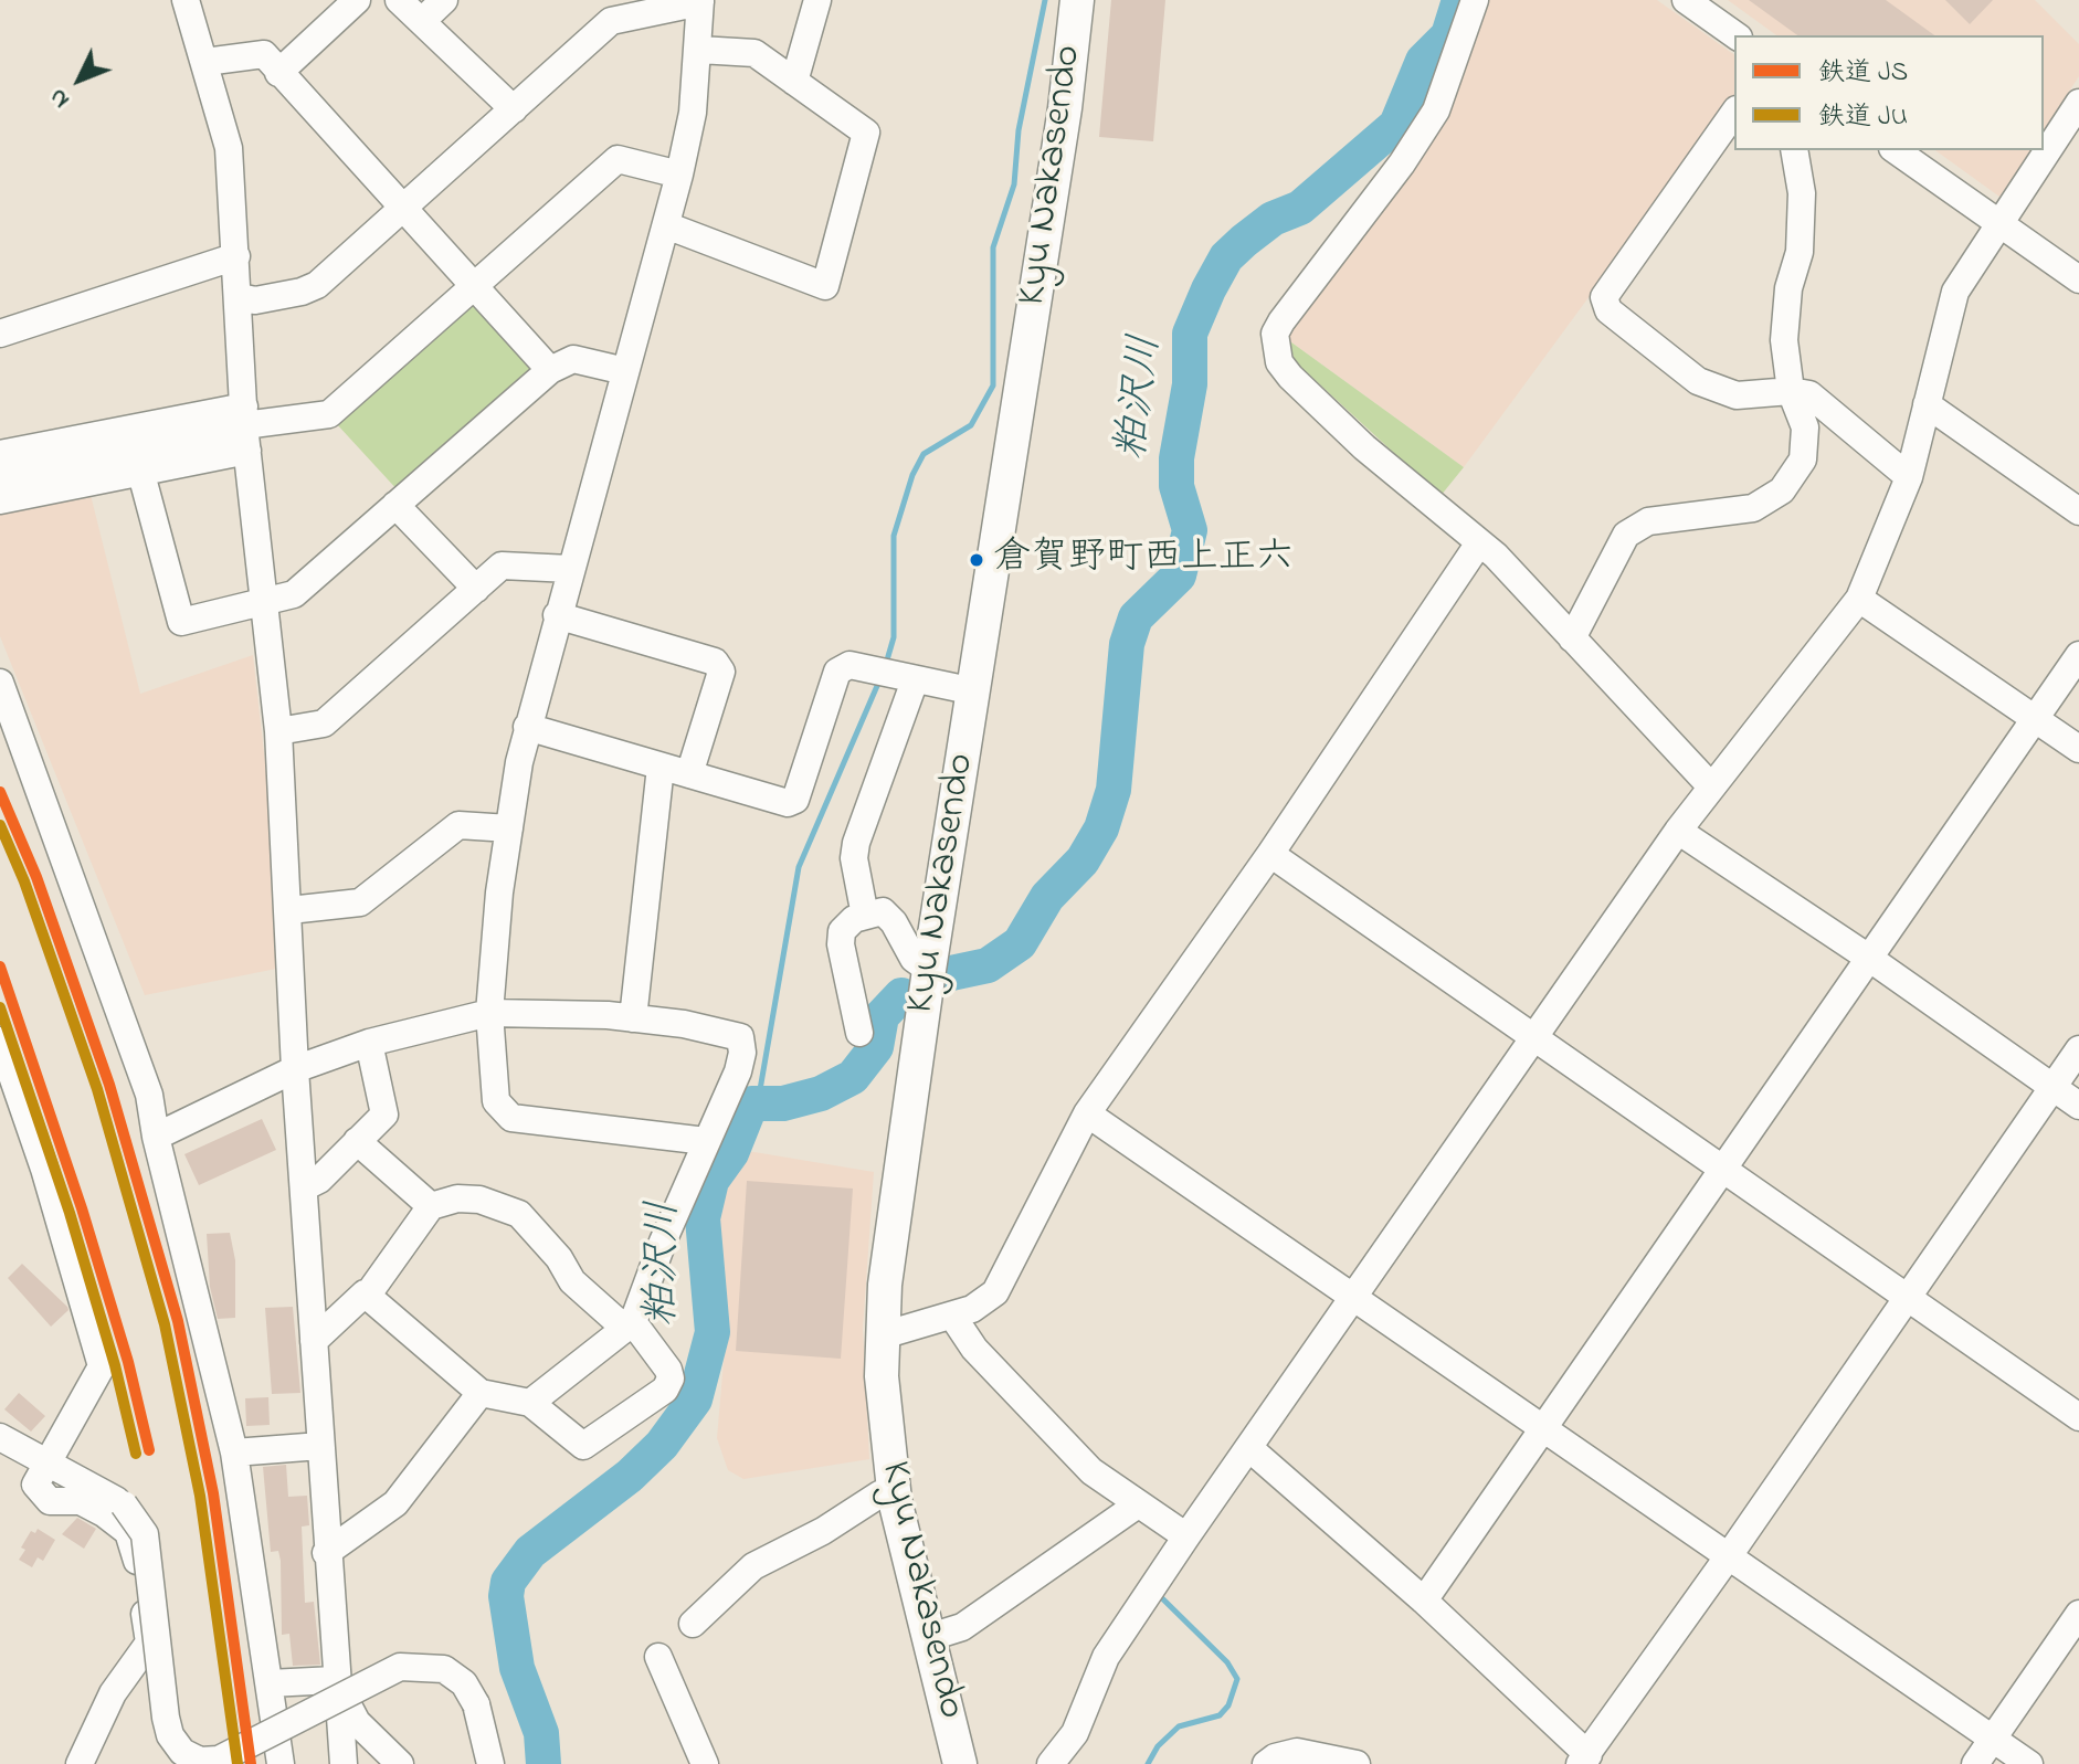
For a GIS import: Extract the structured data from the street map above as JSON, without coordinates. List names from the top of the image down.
{
  "streets": {
    "main road": ["Kyu Nakasendo"]
  },
  "water": ["粕沢川"],
  "places": ["倉賀野町西上正六"],
  "lines": ["rail line JS", "rail line JU"],
  "legend": ["鉄道 JS", "鉄道 JU"],
  "north": "bottom left"
}
